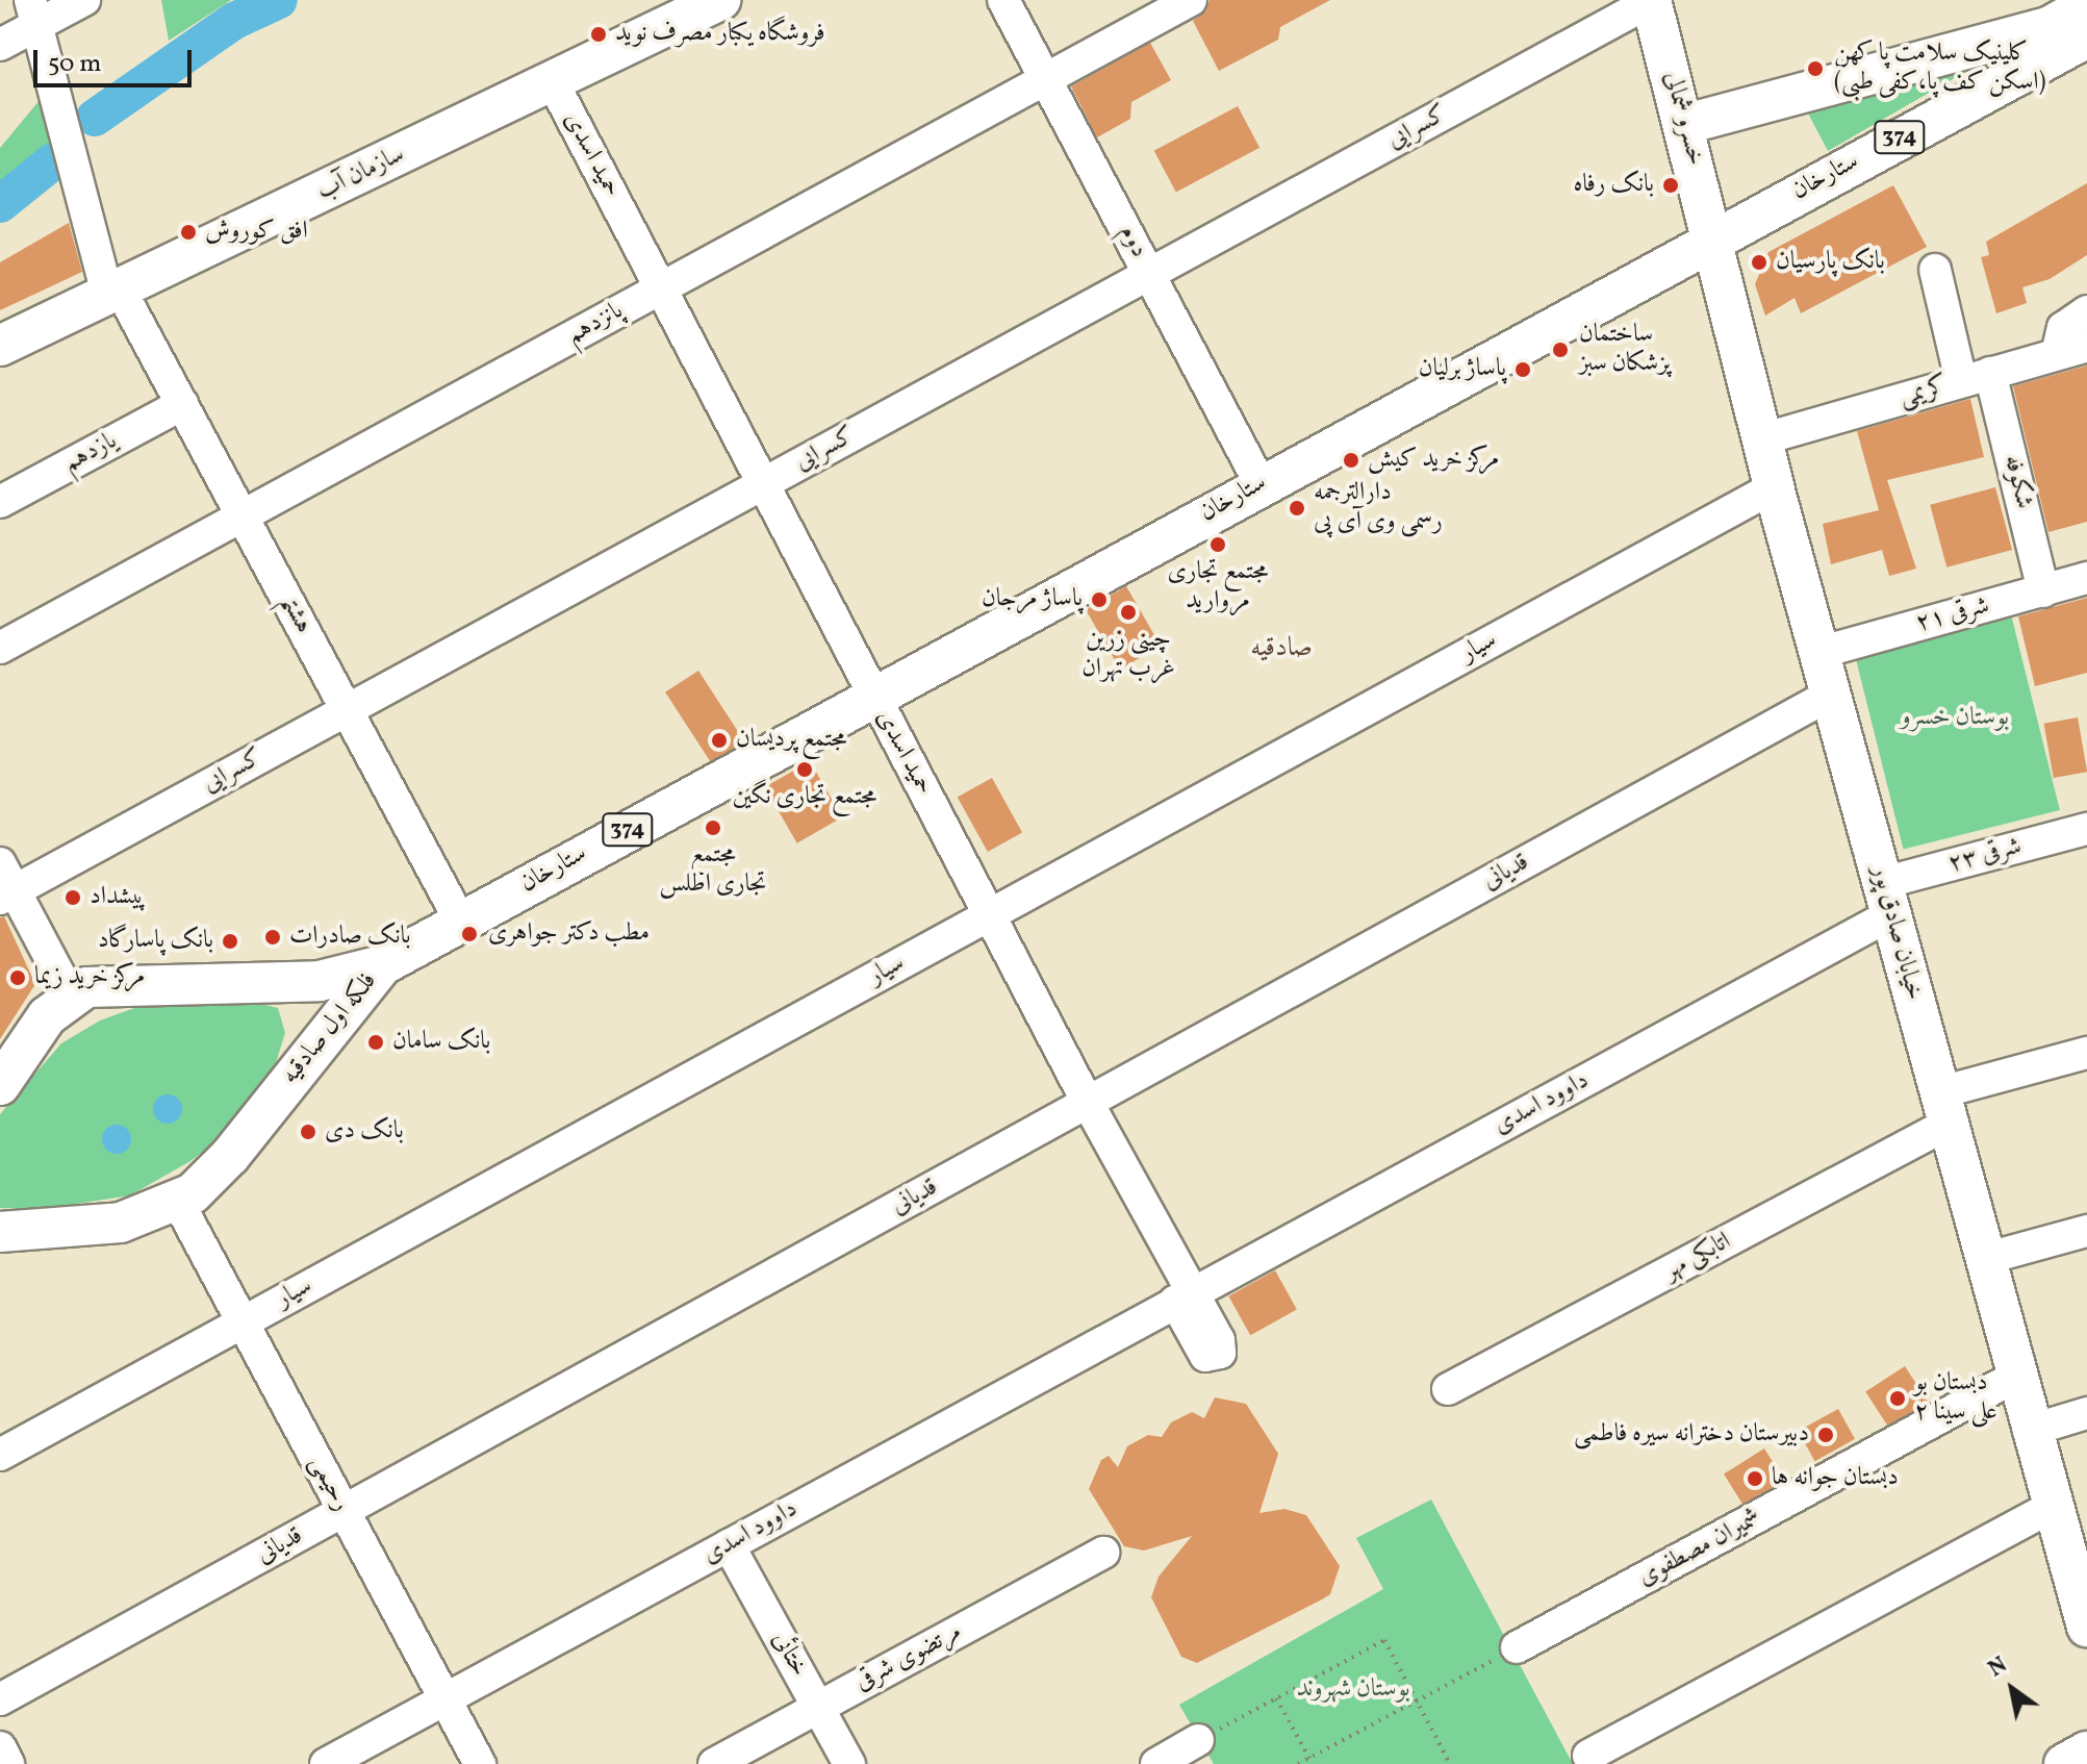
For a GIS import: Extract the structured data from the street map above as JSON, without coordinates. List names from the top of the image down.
{
  "streets": {
    "main road": [
      "خسرو شمالی",
      "374",
      "سازمان آب",
      "ستارخان",
      "خیابان صادق پور",
      "فلکه اول صادقیه"
    ],
    "street": [
      "کسرایی",
      "حمید اسدی",
      "دوم",
      "پانزدهم",
      "کریمی",
      "یازدهم",
      "شکوفه",
      "هشتم",
      "۲۱ شرقی",
      "سیار",
      "۲۳ شرقی",
      "قدیانی",
      "داوود اسدی",
      "اتابکی مهر",
      "رحیمی",
      "شمیران مصطفوی",
      "ختائی",
      "مرتضوی شرقی"
    ]
  },
  "crossings": [
    ["خسرو شمالی", "کسرایی"],
    ["خسرو شمالی", "ستارخان"],
    ["خسرو شمالی", "خیابان صادق پور"],
    ["کسرایی", "حمید اسدی"],
    ["کسرایی", "دوم"],
    ["کسرایی", "هشتم"],
    ["حمید اسدی", "سازمان آب"],
    ["حمید اسدی", "ستارخان"],
    ["حمید اسدی", "پانزدهم"],
    ["حمید اسدی", "سیار"],
    ["حمید اسدی", "قدیانی"],
    ["حمید اسدی", "داوود اسدی"],
    ["سازمان آب", "هشتم"],
    ["ستارخان", "دوم"],
    ["ستارخان", "هشتم"],
    ["ستارخان", "خیابان صادق پور"],
    ["ستارخان", "فلکه اول صادقیه"],
    ["دوم", "پانزدهم"],
    ["پانزدهم", "هشتم"],
    ["کریمی", "شکوفه"],
    ["کریمی", "خیابان صادق پور"],
    ["یازدهم", "هشتم"],
    ["شکوفه", "۲۱ شرقی"],
    ["۲۱ شرقی", "خیابان صادق پور"],
    ["سیار", "خیابان صادق پور"],
    ["سیار", "رحیمی"],
    ["۲۳ شرقی", "خیابان صادق پور"],
    ["۲۳ شرقی", "داوود اسدی"],
    ["قدیانی", "خیابان صادق پور"],
    ["قدیانی", "رحیمی"],
    ["خیابان صادق پور", "داوود اسدی"],
    ["خیابان صادق پور", "اتابکی مهر"],
    ["خیابان صادق پور", "شمیران مصطفوی"],
    ["فلکه اول صادقیه", "رحیمی"],
    ["داوود اسدی", "رحیمی"],
    ["داوود اسدی", "ختائی"],
    ["ختائی", "مرتضوی شرقی"]
  ],
  "districts": ["صادقیه"],
  "parks": ["بوستان خسرو", "بوستان شهروند"],
  "places": [
    "فروشگاه یکبار مصرف نوید",
    "کلینیک سلامت پا کهن (اسکن کف پا،کفی طبی)",
    "بانک رفاه",
    "افق کوروش",
    "بانک پارسیان",
    "ساختمان پزشکان سبز",
    "پاساژ برلیان",
    "مرکز خرید کیش",
    "دارالترجمه رسمی وی آی پی",
    "مجتمع تجاری مروارید",
    "پاساژ مرجان",
    "چینی زرین غرب تهران",
    "مجتمع پردیسان",
    "مجتمع تجاری نگین",
    "مجتمع تجاری اطلس",
    "پیشداد",
    "مطب دکتر جواهری",
    "بانک صادرات",
    "بانک پاسارگاد",
    "مرکز خرید زیما",
    "بانک سامان",
    "بانک دی",
    "دبستان بو علی سینا ۲",
    "دبیرستان دخترانه سیره فاطمی",
    "دبستان جوانه ها"
  ],
  "scale_bar": "50 m",
  "north": "top left"
}
